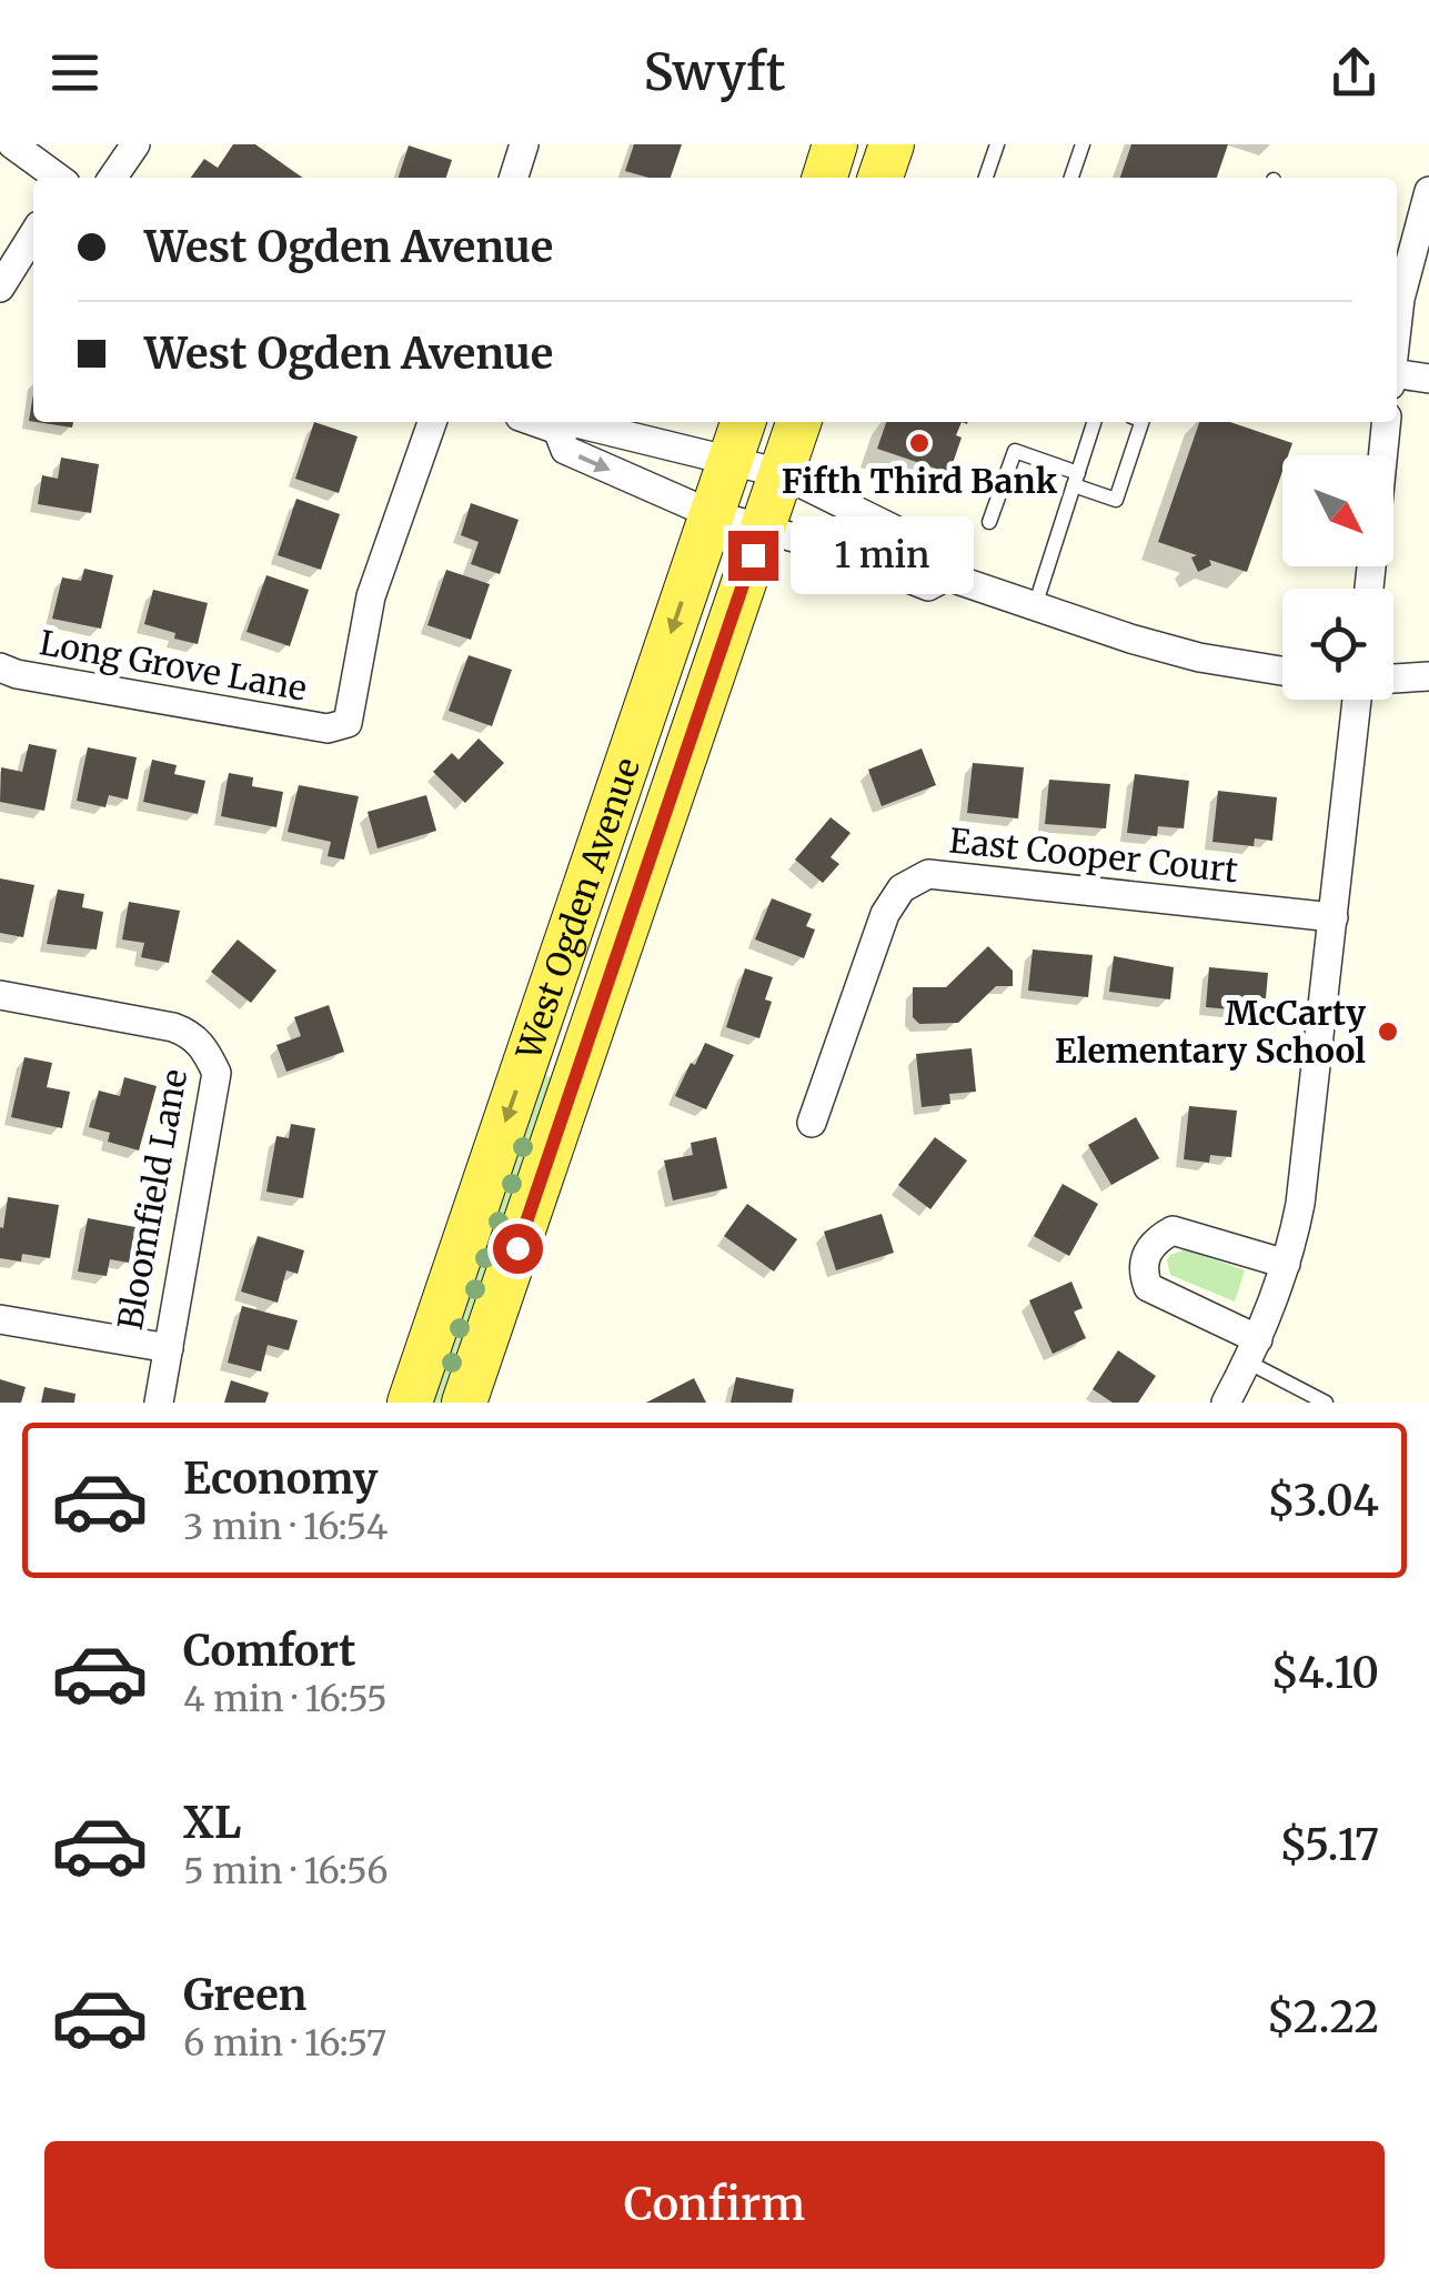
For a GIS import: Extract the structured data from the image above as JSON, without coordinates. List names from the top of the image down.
{
  "streets": {
    "main road": ["West Ogden Avenue"],
    "street": ["Long Grove Lane", "East Cooper Court", "Bloomfield Lane"]
  },
  "places": ["Fifth Third Bank", "McCarty Elementary School"],
  "north": "bottom right",
  "page": {
    "header": "Swyft",
    "banner": ["West Ogden Avenue", "West Ogden Avenue"],
    "bubble": "1 min",
    "list": [
      {
        "name": "Economy",
        "note": "3 min · 16:54",
        "value": "$3.04"
      },
      {
        "name": "Comfort",
        "note": "4 min · 16:55",
        "value": "$4.10"
      },
      {
        "name": "XL",
        "note": "5 min · 16:56",
        "value": "$5.17"
      },
      {
        "name": "Green",
        "note": "6 min · 16:57",
        "value": "$2.22"
      }
    ],
    "buttons": "Confirm"
  }
}
